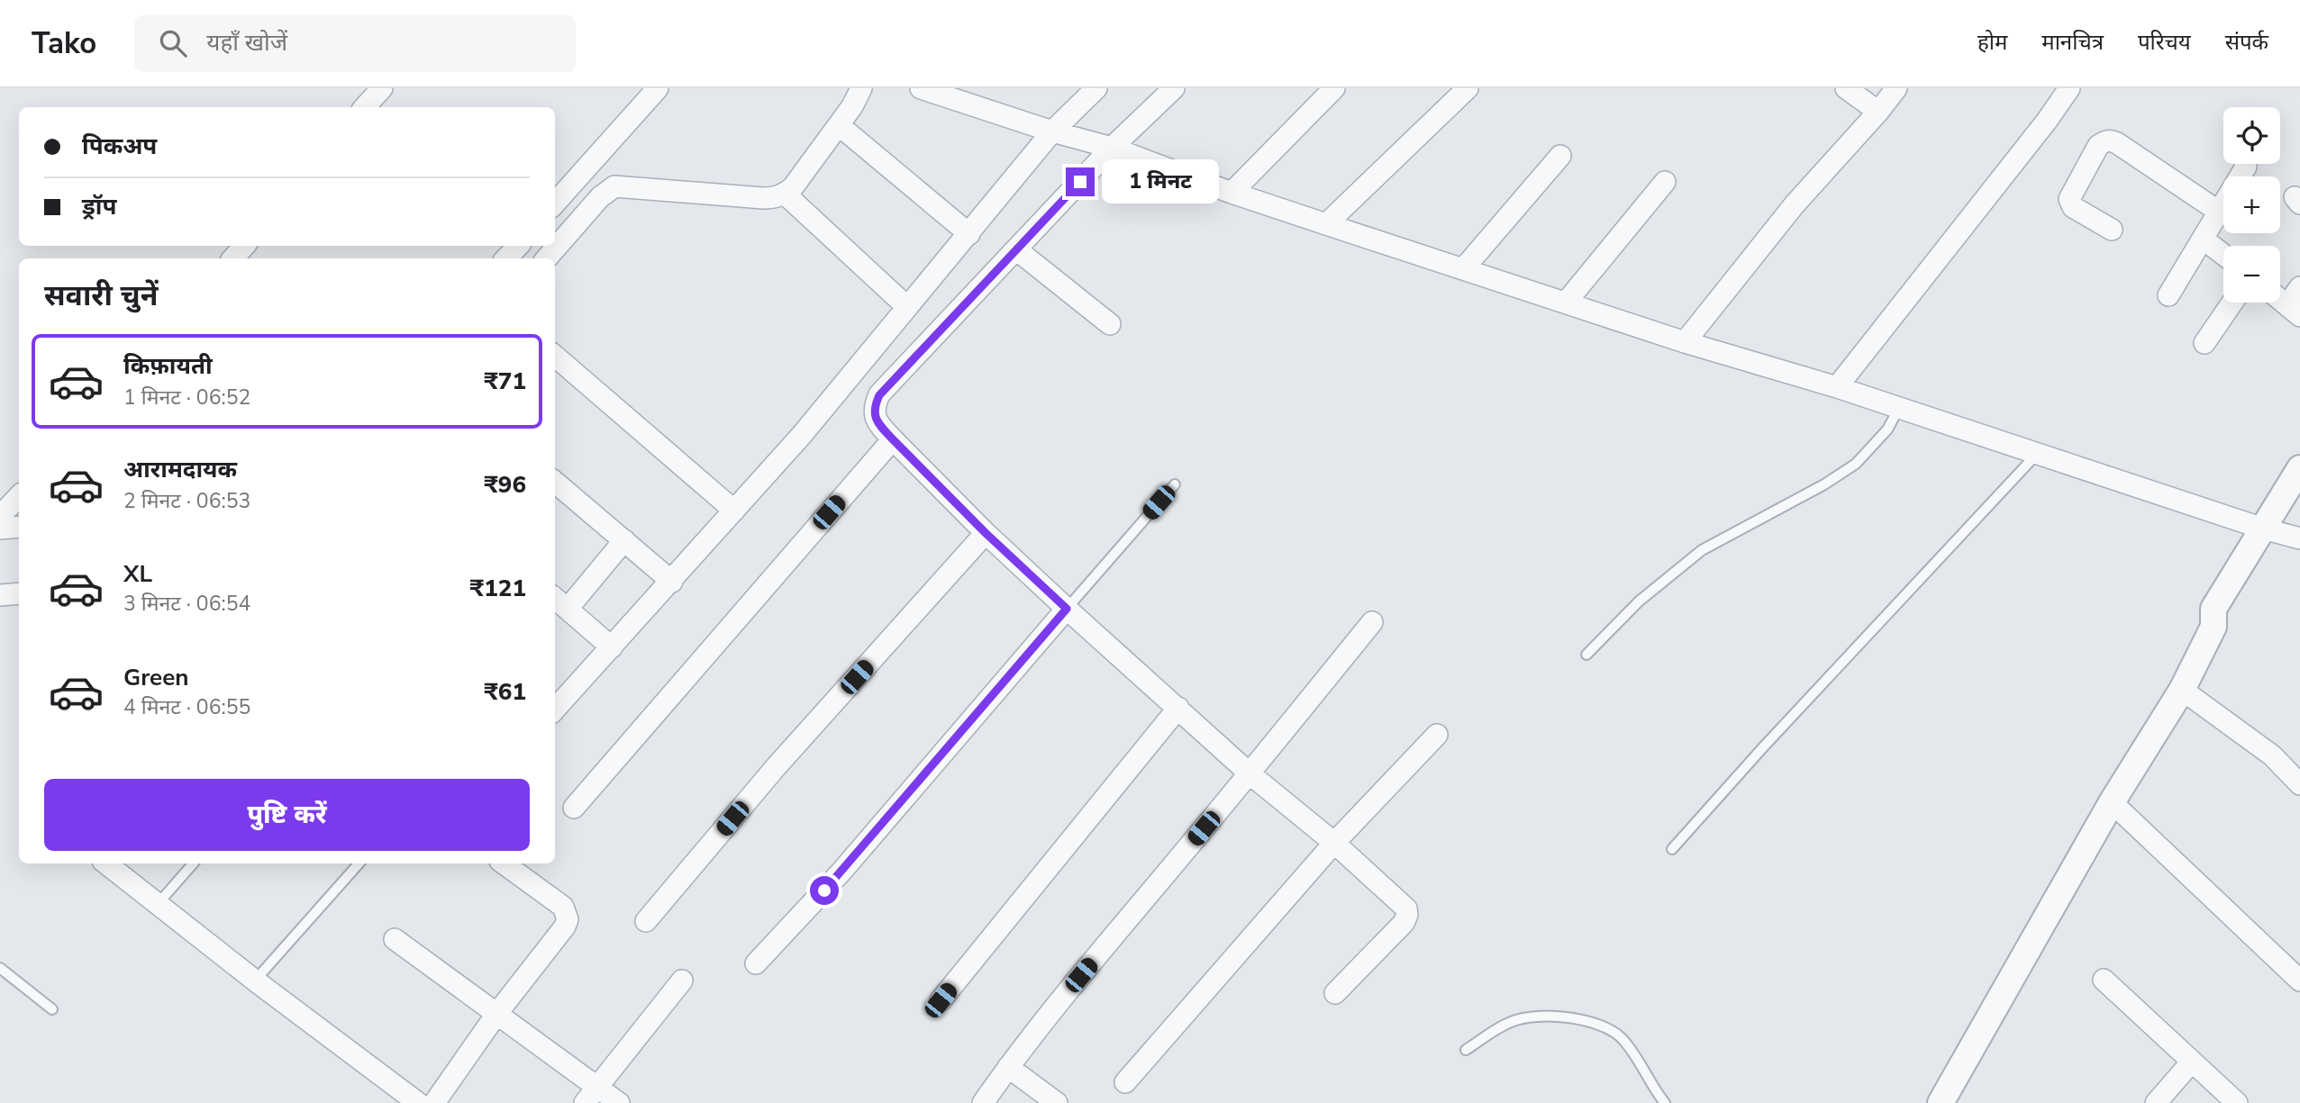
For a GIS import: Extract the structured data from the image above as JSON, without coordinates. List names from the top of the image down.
{
  "page": {
    "header": "Tako",
    "search": "यहाँ खोजें",
    "nav": [
      "होम",
      "मानचित्र",
      "परिचय",
      "संपर्क"
    ],
    "map_buttons": ["+", "−"],
    "banner": ["पिकअप", "ड्रॉप"],
    "bubble": "1 मिनट",
    "heading": "सवारी चुनें",
    "list": [
      {
        "name": "किफ़ायती",
        "note": "1 मिनट · 06:52",
        "value": "₹71"
      },
      {
        "name": "आरामदायक",
        "note": "2 मिनट · 06:53",
        "value": "₹96"
      },
      {
        "name": "XL",
        "note": "3 मिनट · 06:54",
        "value": "₹121"
      },
      {
        "name": "Green",
        "note": "4 मिनट · 06:55",
        "value": "₹61"
      }
    ],
    "buttons": "पुष्टि करें"
  }
}
